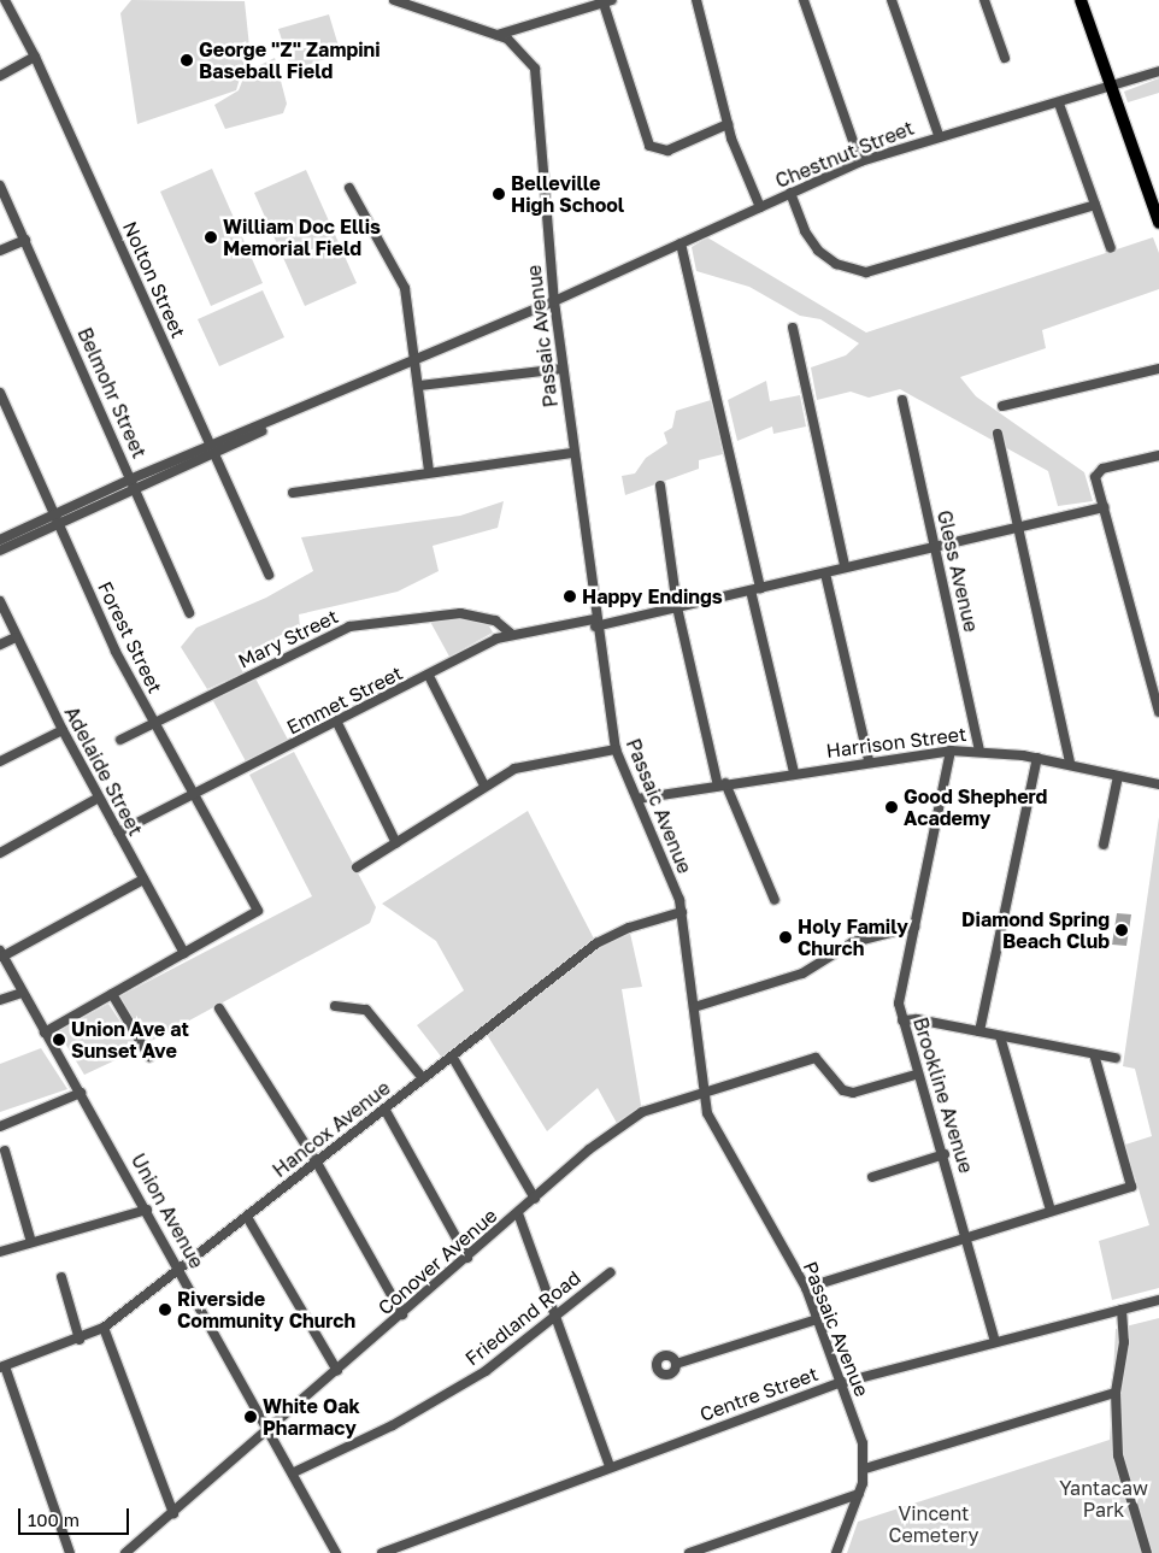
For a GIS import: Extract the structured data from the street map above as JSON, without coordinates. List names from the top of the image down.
{
  "streets": {
    "street": [
      "Chestnut Street",
      "Nolton Street",
      "Passaic Avenue",
      "Belmohr Street",
      "Gless Avenue",
      "Forest Street",
      "Mary Street",
      "Emmet Street",
      "Harrison Street",
      "Adelaide Street",
      "Brookline Avenue",
      "Hancox Avenue",
      "Union Avenue",
      "Conover Avenue",
      "Friedland Road",
      "Centre Street"
    ]
  },
  "crossings": [
    ["Chestnut Street", "Nolton Street"],
    ["Chestnut Street", "Passaic Avenue"],
    ["Passaic Avenue", "Emmet Street"],
    ["Passaic Avenue", "Harrison Street"],
    ["Passaic Avenue", "Hancox Avenue"],
    ["Passaic Avenue", "Conover Avenue"],
    ["Passaic Avenue", "Centre Street"],
    ["Gless Avenue", "Emmet Street"],
    ["Gless Avenue", "Harrison Street"],
    ["Forest Street", "Mary Street"],
    ["Forest Street", "Emmet Street"],
    ["Forest Street", "Adelaide Street"],
    ["Mary Street", "Emmet Street"],
    ["Emmet Street", "Adelaide Street"],
    ["Harrison Street", "Brookline Avenue"],
    ["Brookline Avenue", "Conover Avenue"],
    ["Brookline Avenue", "Centre Street"],
    ["Hancox Avenue", "Union Avenue"],
    ["Union Avenue", "Conover Avenue"],
    ["Union Avenue", "Friedland Road"]
  ],
  "parks": ["Yantacaw Park", "Vincent Cemetery"],
  "places": [
    "George \"Z\" Zampini Baseball Field",
    "Belleville High School",
    "William Doc Ellis Memorial Field",
    "Happy Endings",
    "Good Shepherd Academy",
    "Diamond Spring Beach Club",
    "Holy Family Church",
    "Union Ave at Sunset Ave",
    "Riverside Community Church",
    "White Oak Pharmacy"
  ],
  "scale_bar": "100 m"
}
